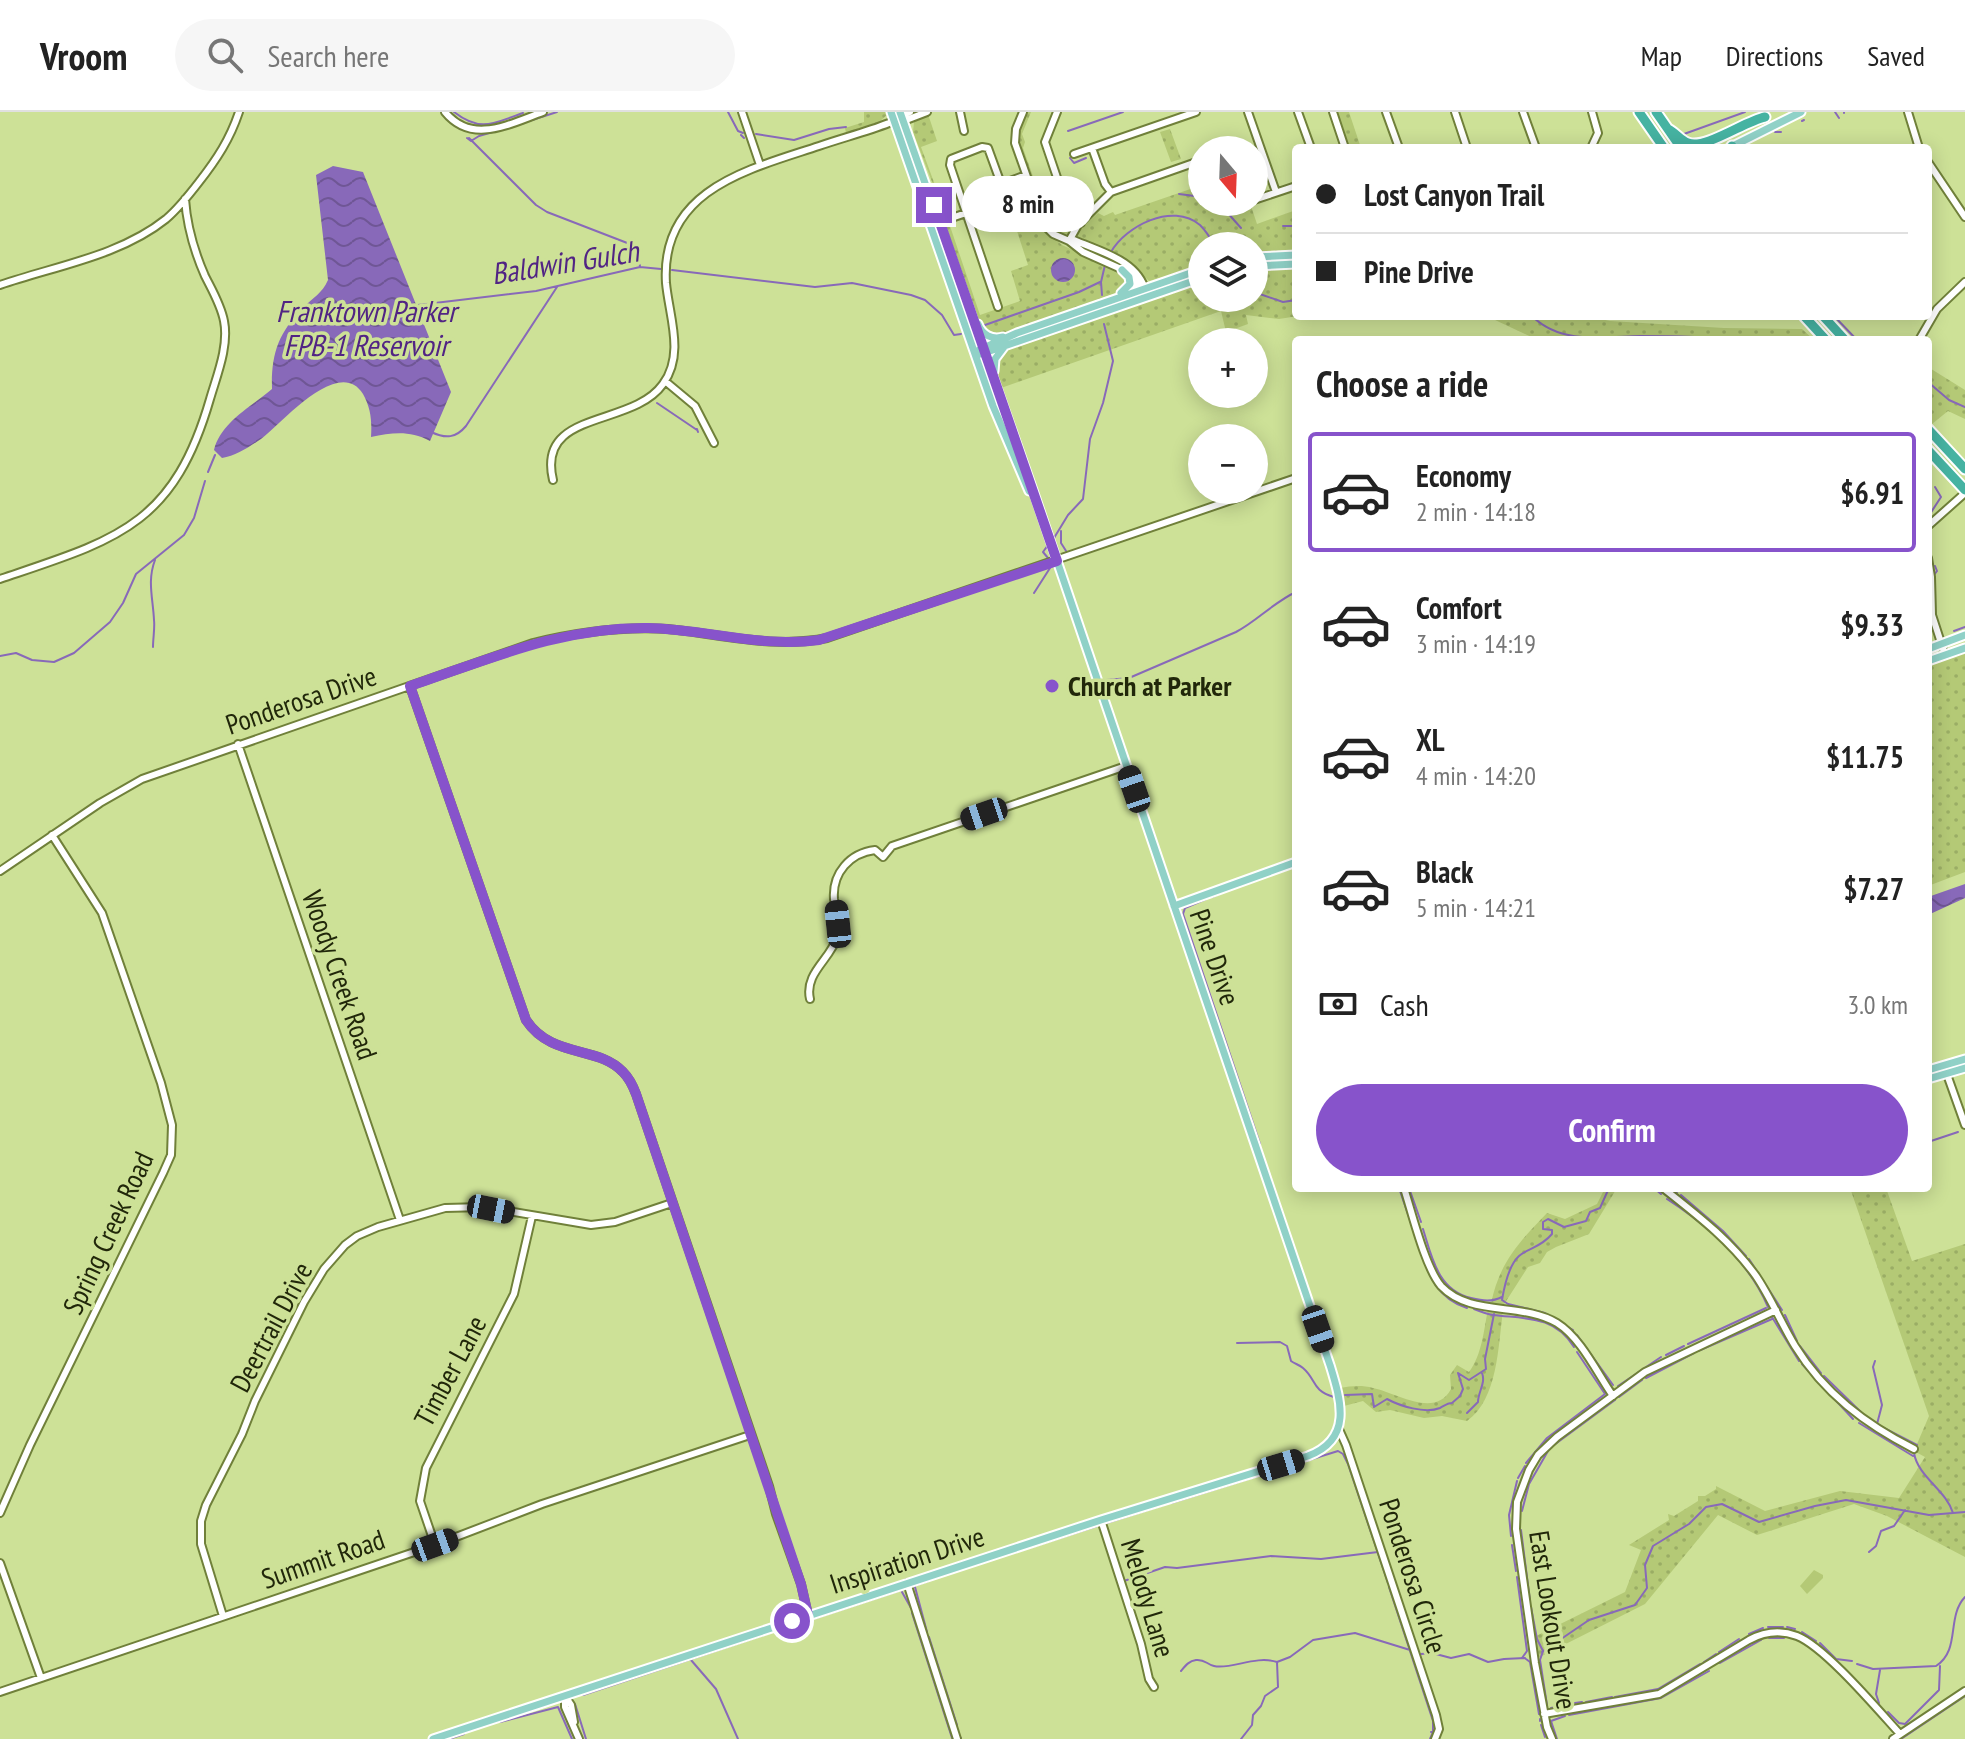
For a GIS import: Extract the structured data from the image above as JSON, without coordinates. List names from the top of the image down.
{
  "streets": {
    "main road": ["Pine Drive", "Inspiration Drive"],
    "street": [
      "Ponderosa Drive",
      "Woody Creek Road",
      "Spring Creek Road",
      "Deertrail Drive",
      "Timber Lane",
      "Summit Road",
      "Ponderosa Circle",
      "Melody Lane",
      "East Lookout Drive"
    ]
  },
  "crossings": [
    ["Ponderosa Drive", "Pine Drive"],
    ["Ponderosa Drive", "Woody Creek Road"],
    ["Ponderosa Drive", "Spring Creek Road"],
    ["Pine Drive", "Inspiration Drive"],
    ["Pine Drive", "Ponderosa Circle"],
    ["Woody Creek Road", "Deertrail Drive"],
    ["Deertrail Drive", "Timber Lane"],
    ["Deertrail Drive", "Summit Road"],
    ["Timber Lane", "Summit Road"],
    ["Inspiration Drive", "Ponderosa Circle"],
    ["Inspiration Drive", "Melody Lane"]
  ],
  "water": ["Baldwin Gulch", "Franktown Parker FPB-1 Reservoir"],
  "places": ["Church at Parker"],
  "north": "bottom",
  "page": {
    "header": "Vroom",
    "search": "Search here",
    "nav": ["Map", "Directions", "Saved"],
    "map_buttons": ["+", "−"],
    "banner": ["Lost Canyon Trail", "Pine Drive"],
    "bubble": "8 min",
    "heading": "Choose a ride",
    "list": [
      {
        "name": "Economy",
        "note": "2 min · 14:18",
        "value": "$6.91"
      },
      {
        "name": "Comfort",
        "note": "3 min · 14:19",
        "value": "$9.33"
      },
      {
        "name": "XL",
        "note": "4 min · 14:20",
        "value": "$11.75"
      },
      {
        "name": "Black",
        "note": "5 min · 14:21",
        "value": "$7.27"
      }
    ],
    "pay": ["Cash", "3.0 km"],
    "buttons": "Confirm"
  }
}
